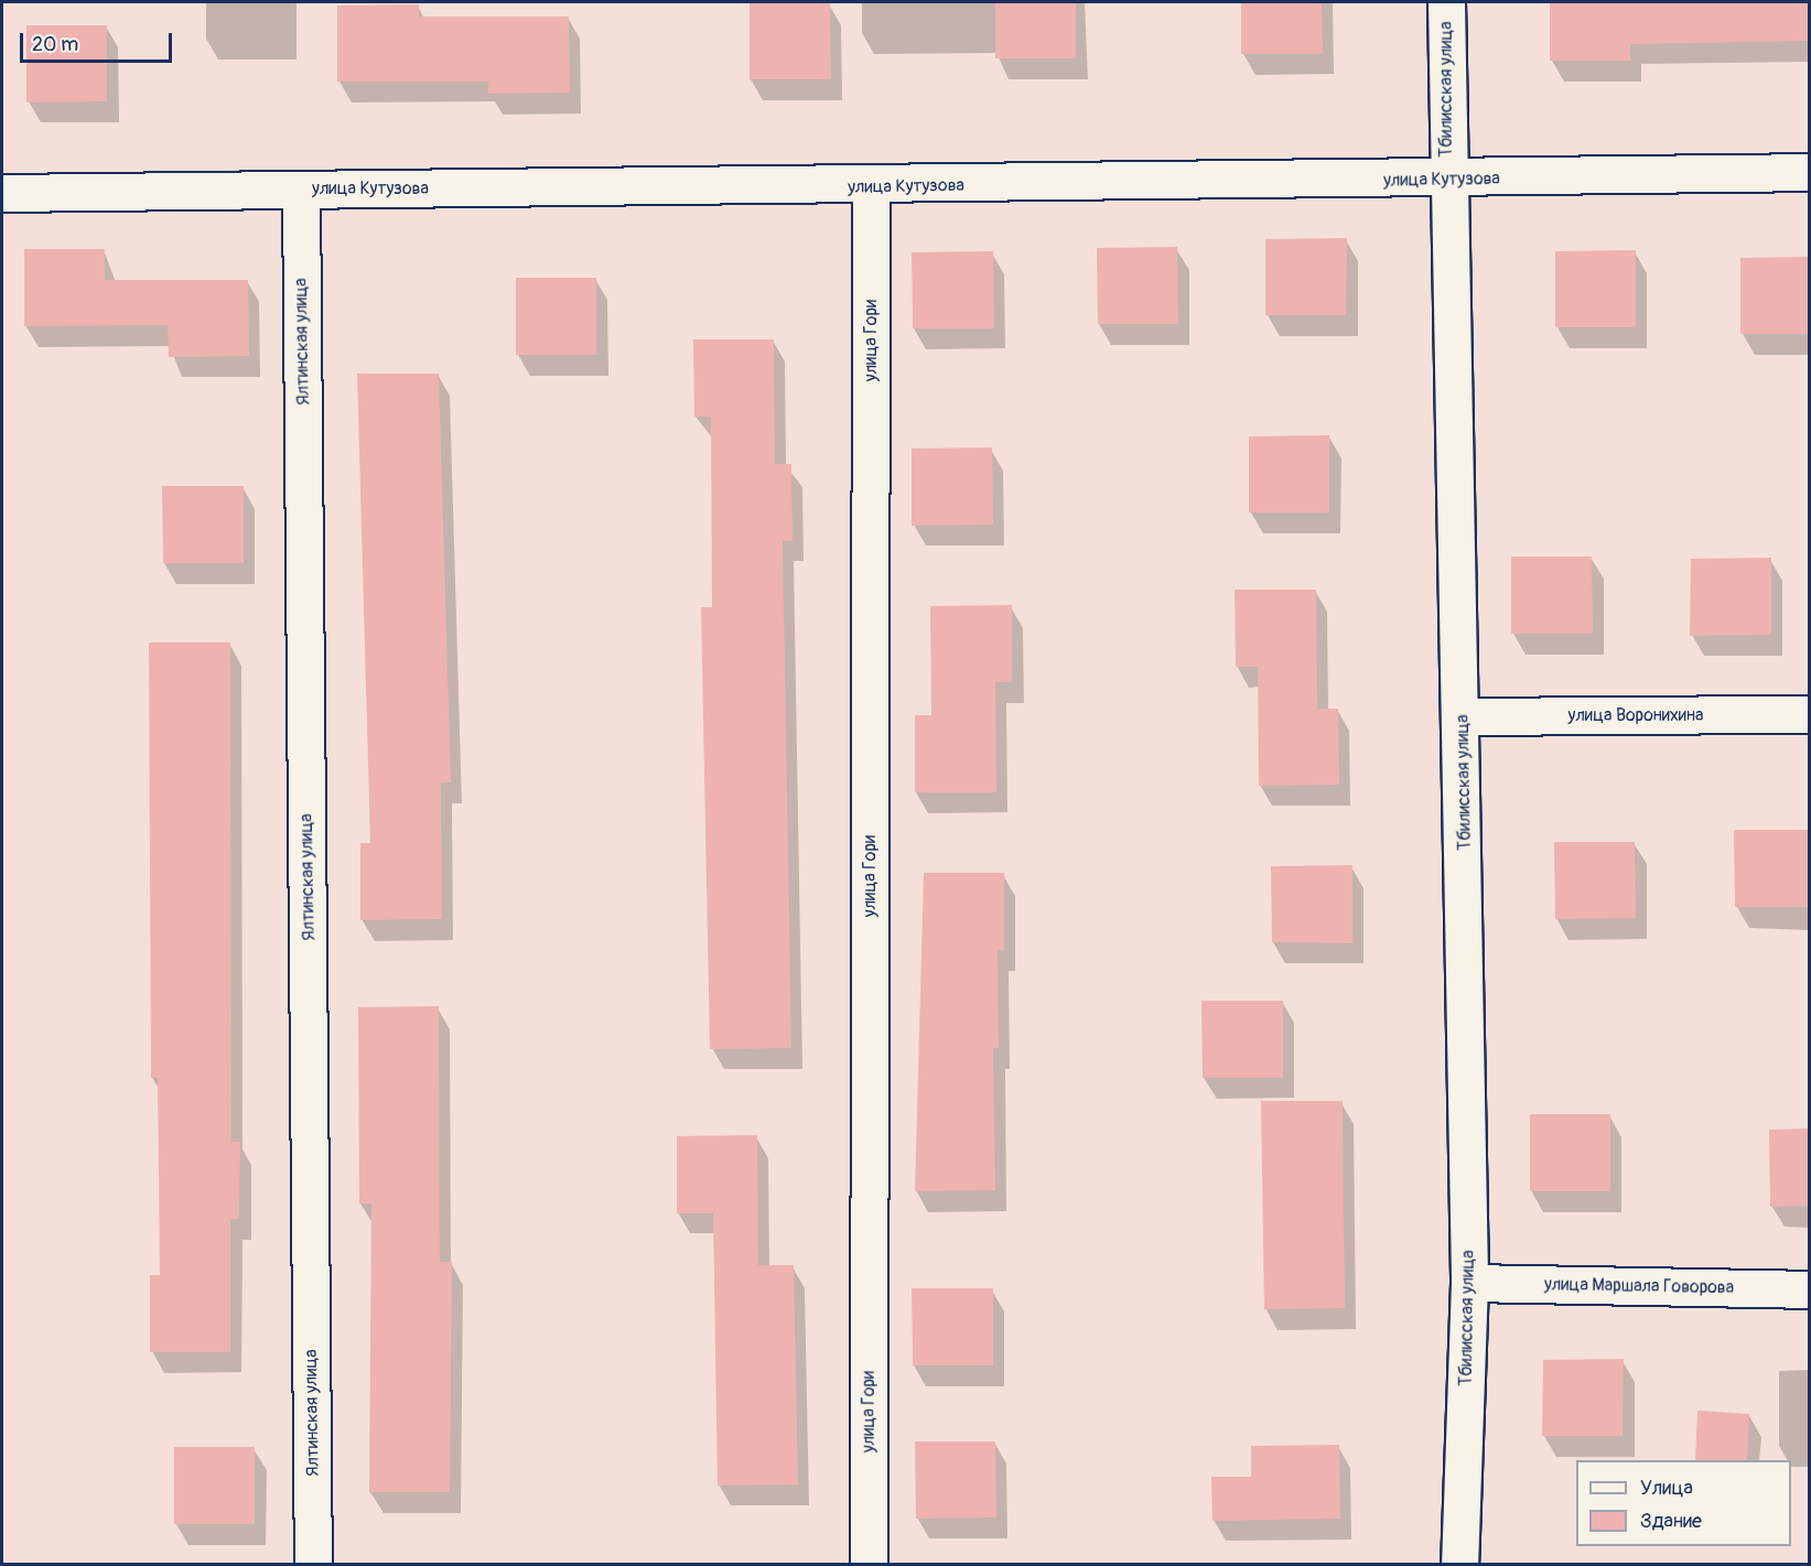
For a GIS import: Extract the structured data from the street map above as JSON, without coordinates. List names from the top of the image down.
{
  "streets": {
    "street": [
      "Тбилисская улица",
      "улица Кутузова",
      "улица Гори",
      "Ялтинская улица",
      "улица Воронихина",
      "улица Маршала Говорова"
    ]
  },
  "crossings": [
    ["Тбилисская улица", "улица Кутузова"],
    ["Тбилисская улица", "улица Воронихина"],
    ["Тбилисская улица", "улица Маршала Говорова"],
    ["улица Кутузова", "улица Гори"],
    ["улица Кутузова", "Ялтинская улица"]
  ],
  "legend": ["Улица", "Здание"],
  "scale_bar": "20 m"
}
